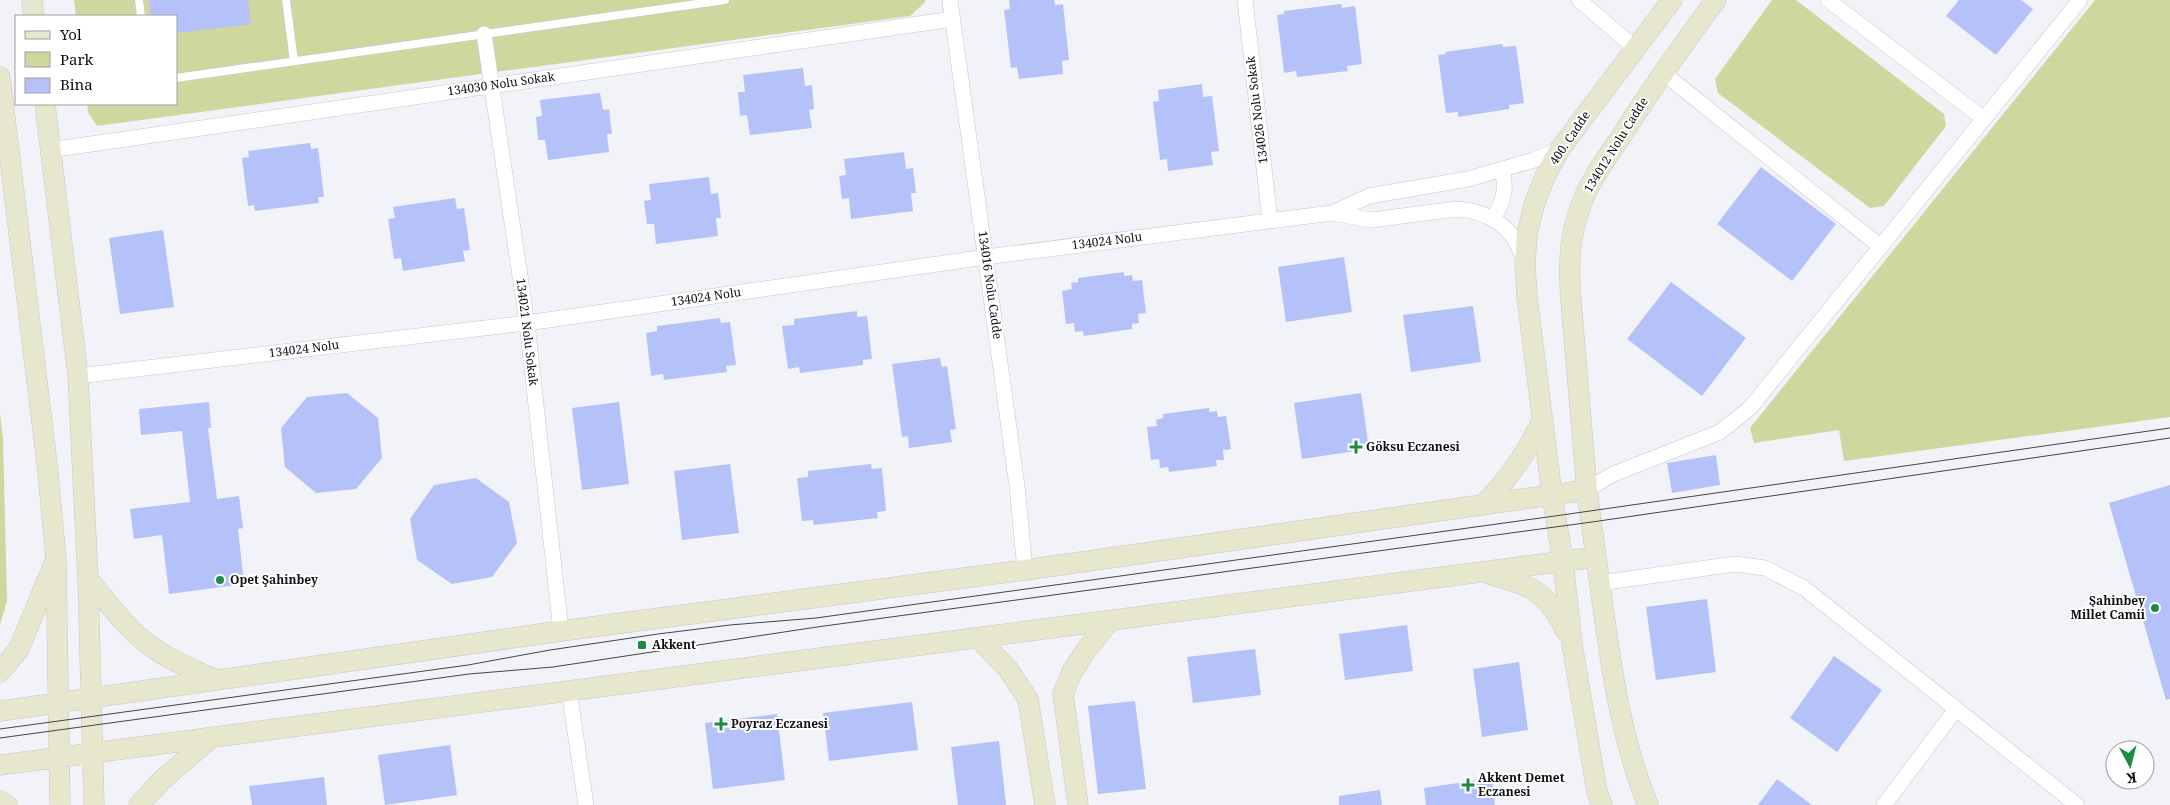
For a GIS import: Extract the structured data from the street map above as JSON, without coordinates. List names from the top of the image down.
{
  "streets": {
    "main road": ["400. Cadde", "134012 Nolu Cadde"],
    "street": [
      "134030 Nolu Sokak",
      "134026 Nolu Sokak",
      "134024 Nolu",
      "134016 Nolu Cadde",
      "134021 Nolu Sokak"
    ]
  },
  "crossings": [
    ["134030 Nolu Sokak", "134016 Nolu Cadde"],
    ["134030 Nolu Sokak", "134021 Nolu Sokak"],
    ["134026 Nolu Sokak", "134024 Nolu"],
    ["400. Cadde", "134024 Nolu"],
    ["134024 Nolu", "134016 Nolu Cadde"],
    ["134024 Nolu", "134021 Nolu Sokak"]
  ],
  "places": {
    "health": ["Göksu Eczanesi", "Poyraz Eczanesi", "Akkent Demet Eczanesi"],
    "other": ["Opet Şahinbey", "Şahinbey Millet Camii"],
    "transit": ["Akkent"]
  },
  "legend": ["Yol", "Park", "Bina"],
  "north": "bottom"
}
